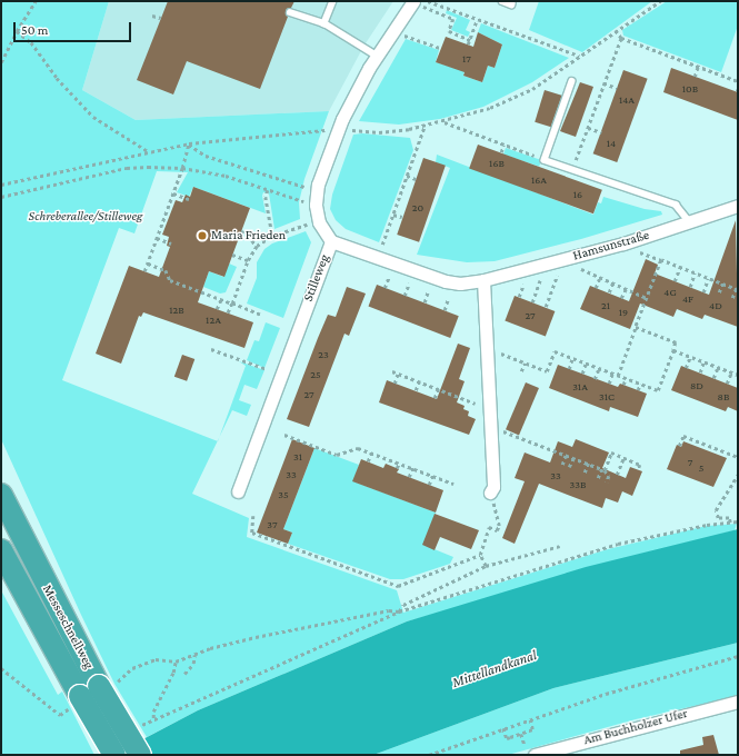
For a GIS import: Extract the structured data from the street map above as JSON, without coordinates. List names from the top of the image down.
{
  "streets": {
    "highway": ["Messeschnellweg"],
    "street": ["Hamsunstraße", "Stilleweg", "Am Buchholzer Ufer"]
  },
  "crossings": [
    ["Hamsunstraße", "Stilleweg"]
  ],
  "water": ["Mittellandkanal"],
  "parks": ["Schreberallee/Stilleweg"],
  "places": ["Maria Frieden"],
  "house_numbers": [
    "17",
    "10B",
    "14A",
    "14",
    "16B",
    "16A",
    "16",
    "20",
    "4G",
    "4F",
    "21",
    "4D",
    "12B",
    "19",
    "27",
    "12A",
    "23",
    "25",
    "8D",
    "31A",
    "27",
    "31C",
    "8B",
    "31",
    "7",
    "5",
    "33",
    "33",
    "33B",
    "35",
    "37"
  ],
  "scale_bar": "50 m"
}
